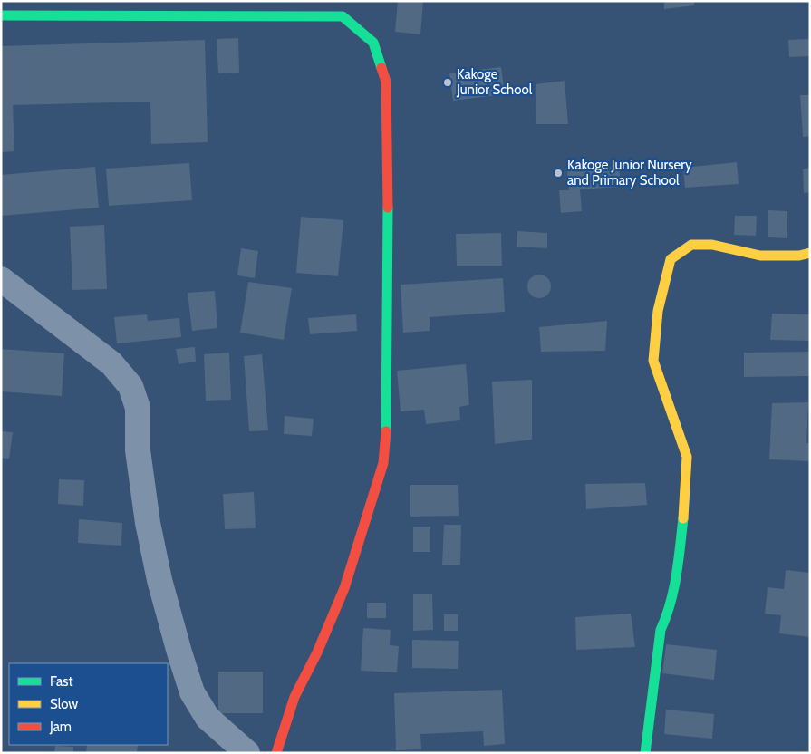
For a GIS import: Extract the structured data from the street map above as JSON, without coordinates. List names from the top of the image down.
{
  "places": ["Kakoge Junior School", "Kakoge Junior Nursery and Primary School"],
  "legend": ["Fast", "Slow", "Jam"]
}
